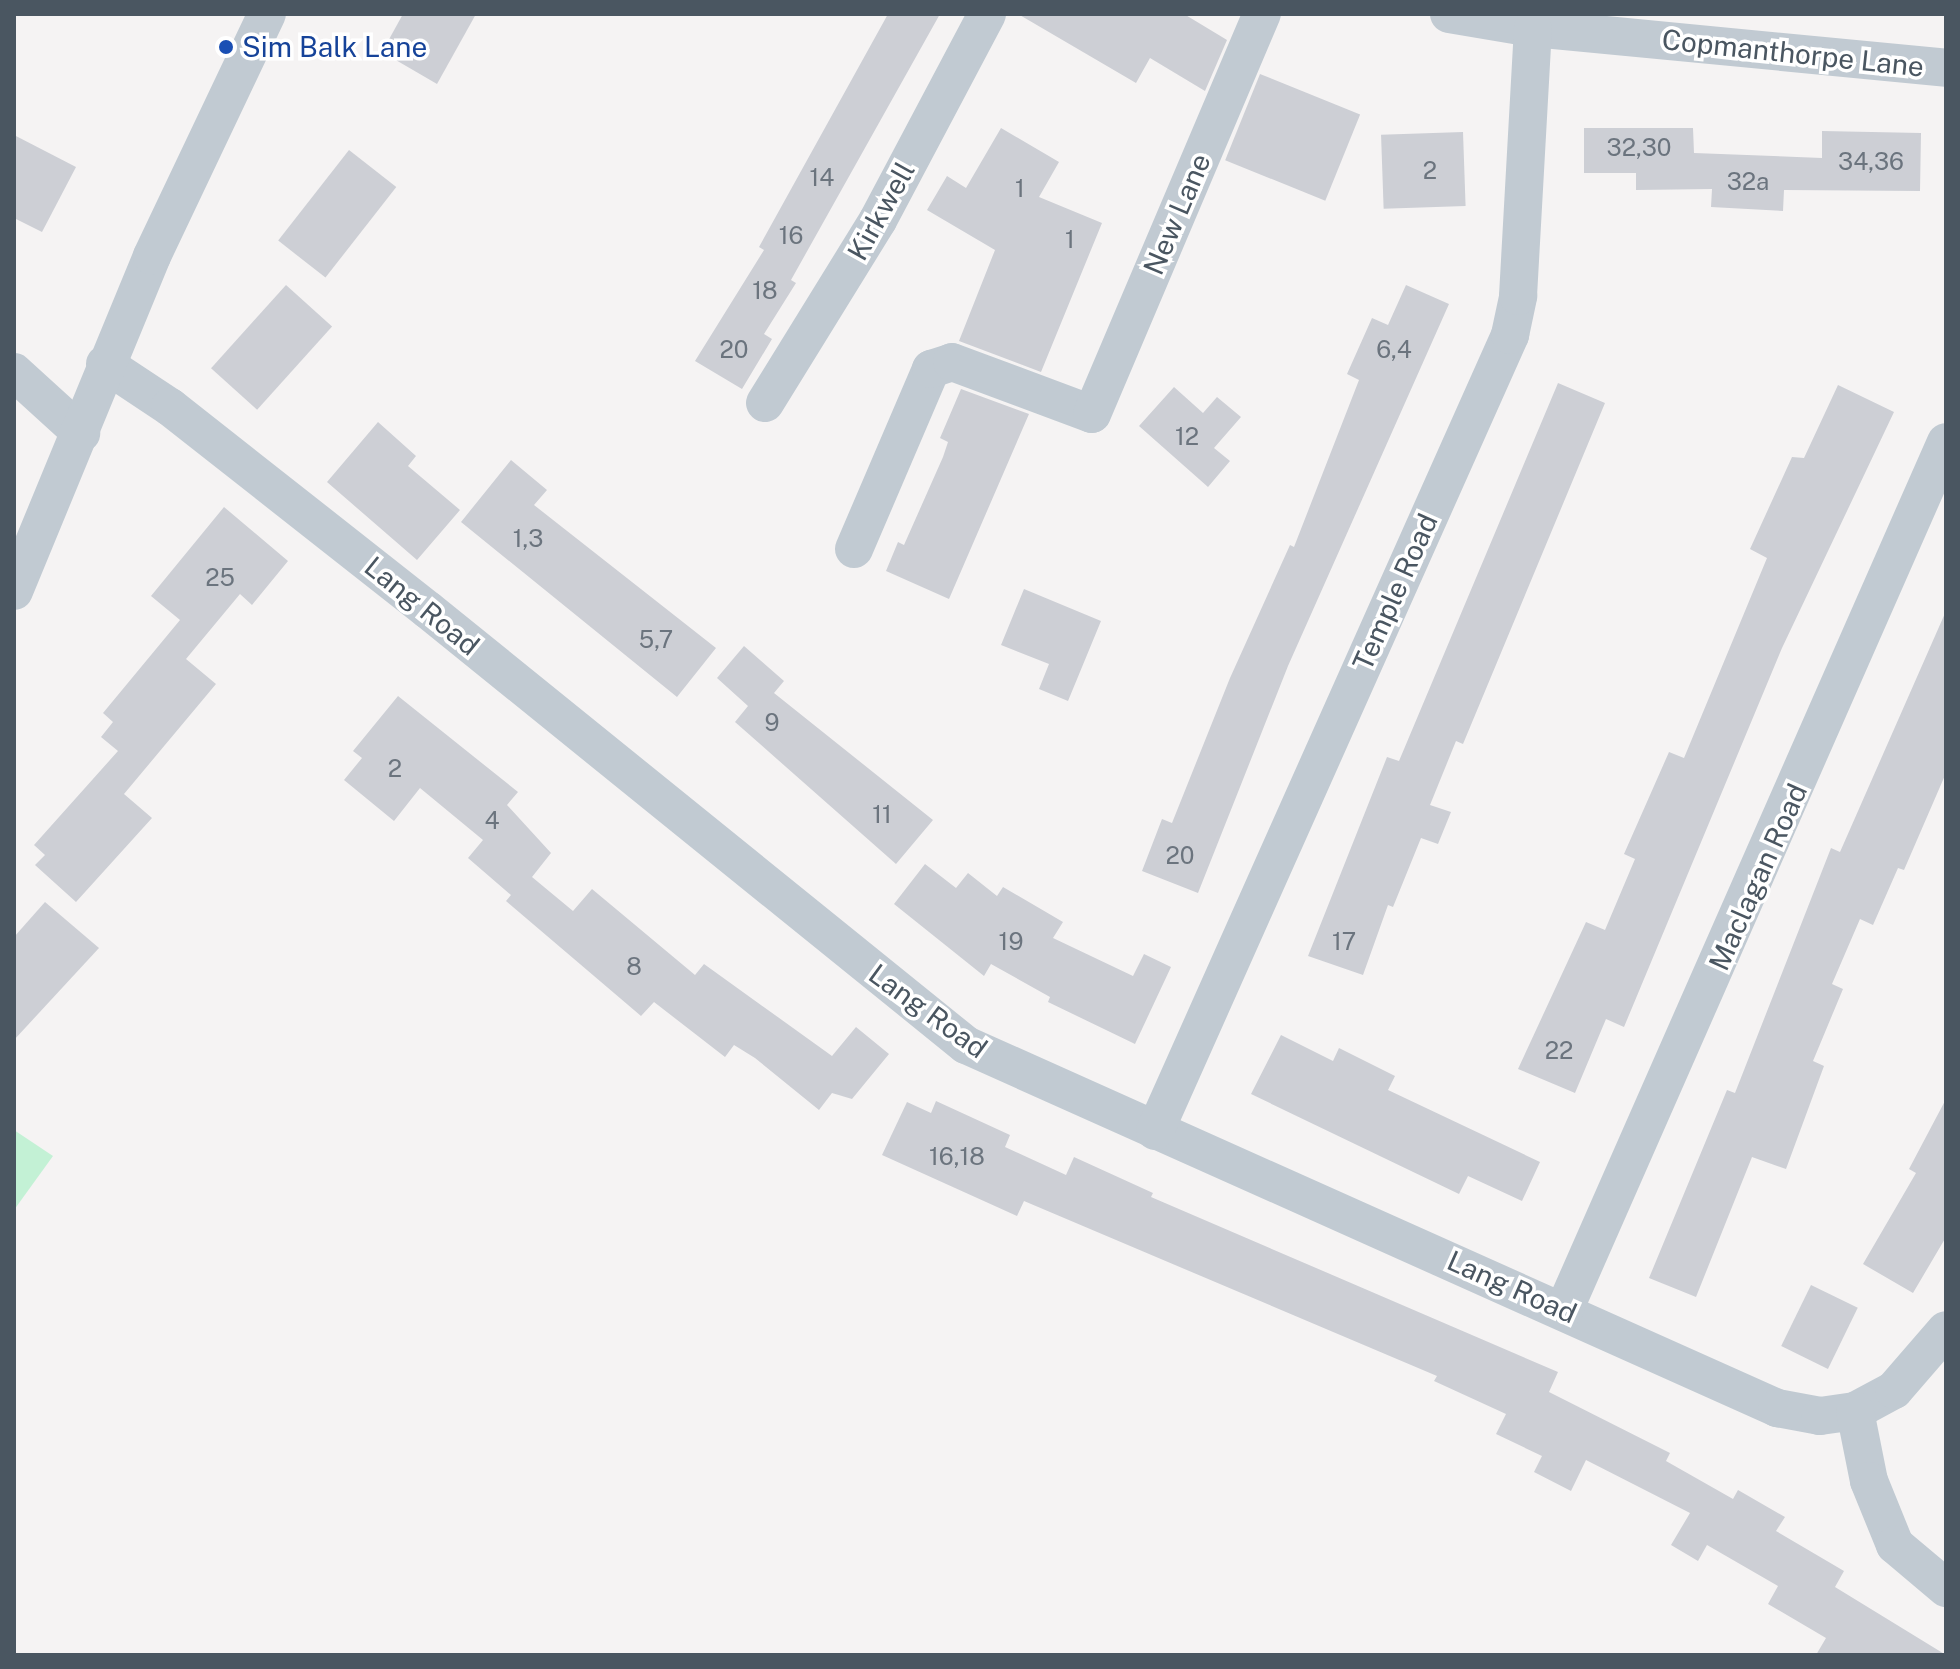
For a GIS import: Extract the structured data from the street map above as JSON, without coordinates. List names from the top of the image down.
{
  "streets": {
    "street": [
      "Copmanthorpe Lane",
      "Kirkwell",
      "New Lane",
      "Temple Road",
      "Lang Road",
      "Maclagan Road"
    ]
  },
  "crossings": [
    ["Copmanthorpe Lane", "Temple Road"],
    ["Temple Road", "Lang Road"],
    ["Lang Road", "Maclagan Road"]
  ],
  "places": ["Sim Balk Lane"],
  "house_numbers": [
    "32,30",
    "34,36",
    "2",
    "14",
    "32a",
    "1",
    "16",
    "1",
    "18",
    "20",
    "6,4",
    "12",
    "1,3",
    "25",
    "5,7",
    "9",
    "2",
    "11",
    "4",
    "20",
    "19",
    "17",
    "8",
    "22",
    "16,18"
  ]
}
